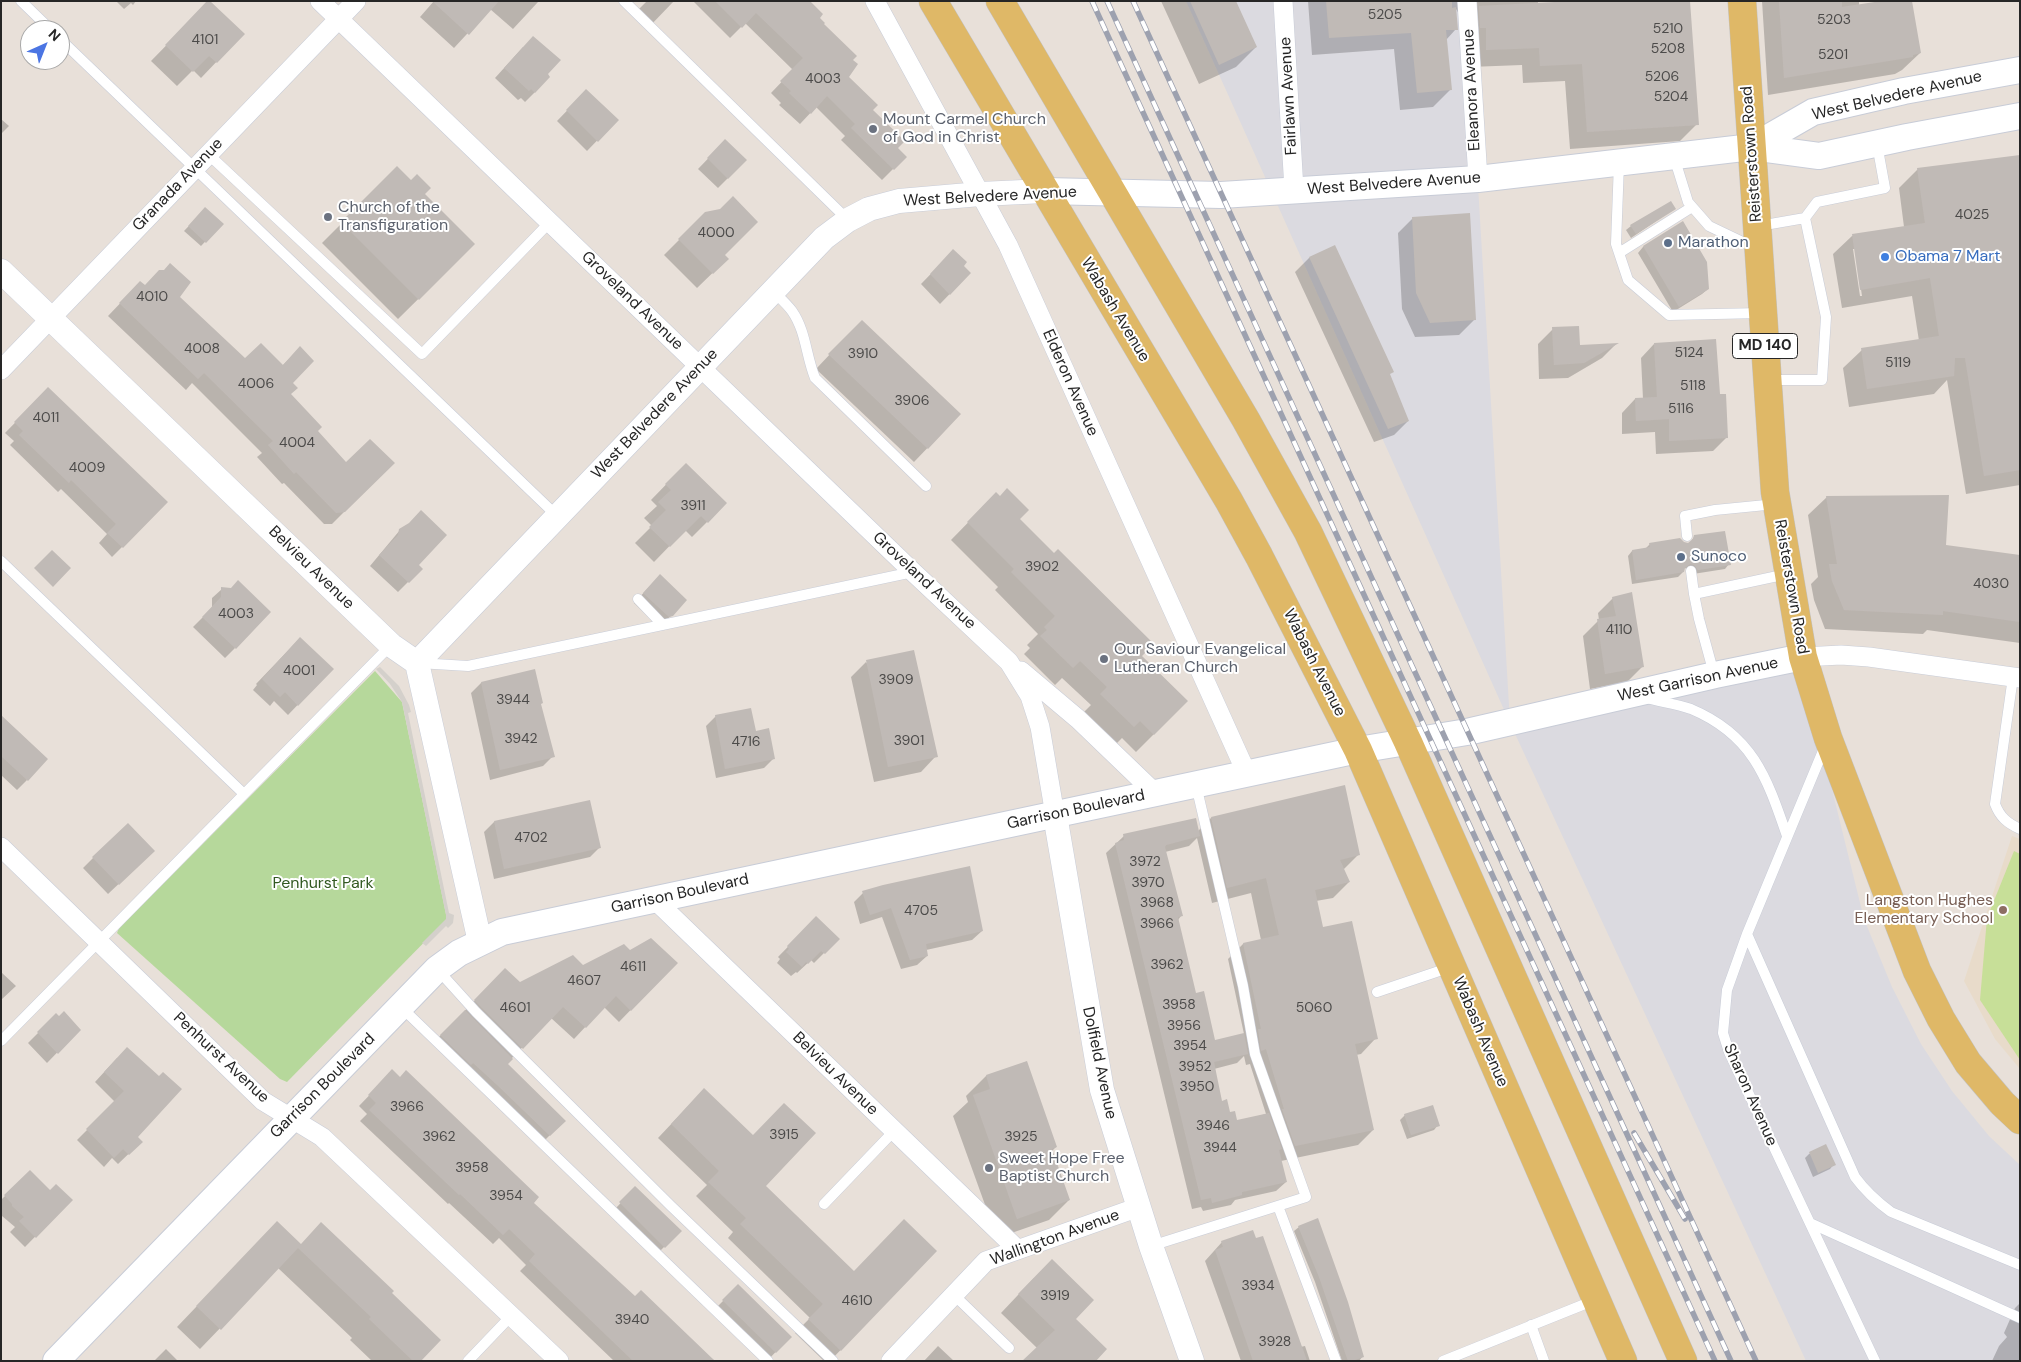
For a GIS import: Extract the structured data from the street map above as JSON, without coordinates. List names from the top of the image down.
{
  "streets": {
    "main road": [
      "West Belvedere Avenue",
      "Reisterstown Road",
      "Wabash Avenue",
      "MD 140",
      "West Garrison Avenue",
      "Garrison Boulevard"
    ],
    "street": [
      "Eleanora Avenue",
      "Fairlawn Avenue",
      "Granada Avenue",
      "Groveland Avenue",
      "Elderon Avenue",
      "Belvieu Avenue",
      "Penhurst Avenue",
      "Dolfield Avenue",
      "Wallington Avenue"
    ],
    "lane": ["Sharon Avenue"]
  },
  "crossings": [
    ["Eleanora Avenue", "West Belvedere Avenue"],
    ["Fairlawn Avenue", "West Belvedere Avenue"],
    ["West Belvedere Avenue", "Reisterstown Road"],
    ["West Belvedere Avenue", "Groveland Avenue"],
    ["West Belvedere Avenue", "Wabash Avenue"],
    ["West Belvedere Avenue", "Elderon Avenue"],
    ["West Belvedere Avenue", "Belvieu Avenue"],
    ["Reisterstown Road", "West Garrison Avenue"],
    ["Reisterstown Road", "Sharon Avenue"],
    ["Granada Avenue", "Groveland Avenue"],
    ["Granada Avenue", "Belvieu Avenue"],
    ["Groveland Avenue", "Garrison Boulevard"],
    ["Groveland Avenue", "Dolfield Avenue"],
    ["Wabash Avenue", "Garrison Boulevard"],
    ["Elderon Avenue", "Garrison Boulevard"],
    ["Belvieu Avenue", "Garrison Boulevard"],
    ["Belvieu Avenue", "Wallington Avenue"],
    ["West Garrison Avenue", "Garrison Boulevard"],
    ["Garrison Boulevard", "Penhurst Avenue"],
    ["Garrison Boulevard", "Dolfield Avenue"],
    ["Dolfield Avenue", "Wallington Avenue"]
  ],
  "parks": ["Penhurst Park"],
  "places": [
    "Mount Carmel Church of God in Christ",
    "Church of the Transfiguration",
    "Marathon",
    "Obama 7 Mart",
    "Sunoco",
    "Our Saviour Evangelical Lutheran Church",
    "Langston Hughes Elementary School",
    "Sweet Hope Free Baptist Church"
  ],
  "house_numbers": [
    "5205",
    "5203",
    "5210",
    "4101",
    "5208",
    "5201",
    "5206",
    "4003",
    "5204",
    "4025",
    "4000",
    "4010",
    "4008",
    "5124",
    "3910",
    "5119",
    "4006",
    "5118",
    "3906",
    "5116",
    "4011",
    "4004",
    "4009",
    "3911",
    "3902",
    "4030",
    "4003",
    "4110",
    "4001",
    "3909",
    "3944",
    "3942",
    "3901",
    "4716",
    "4702",
    "3972",
    "3970",
    "3968",
    "4705",
    "3966",
    "3962",
    "4611",
    "4607",
    "3958",
    "4601",
    "5060",
    "3956",
    "3954",
    "3952",
    "3950",
    "3966",
    "3946",
    "3915",
    "3962",
    "3925",
    "3944",
    "3958",
    "3954",
    "3934",
    "3919",
    "4610",
    "3940",
    "3928"
  ],
  "north": "top right"
}
